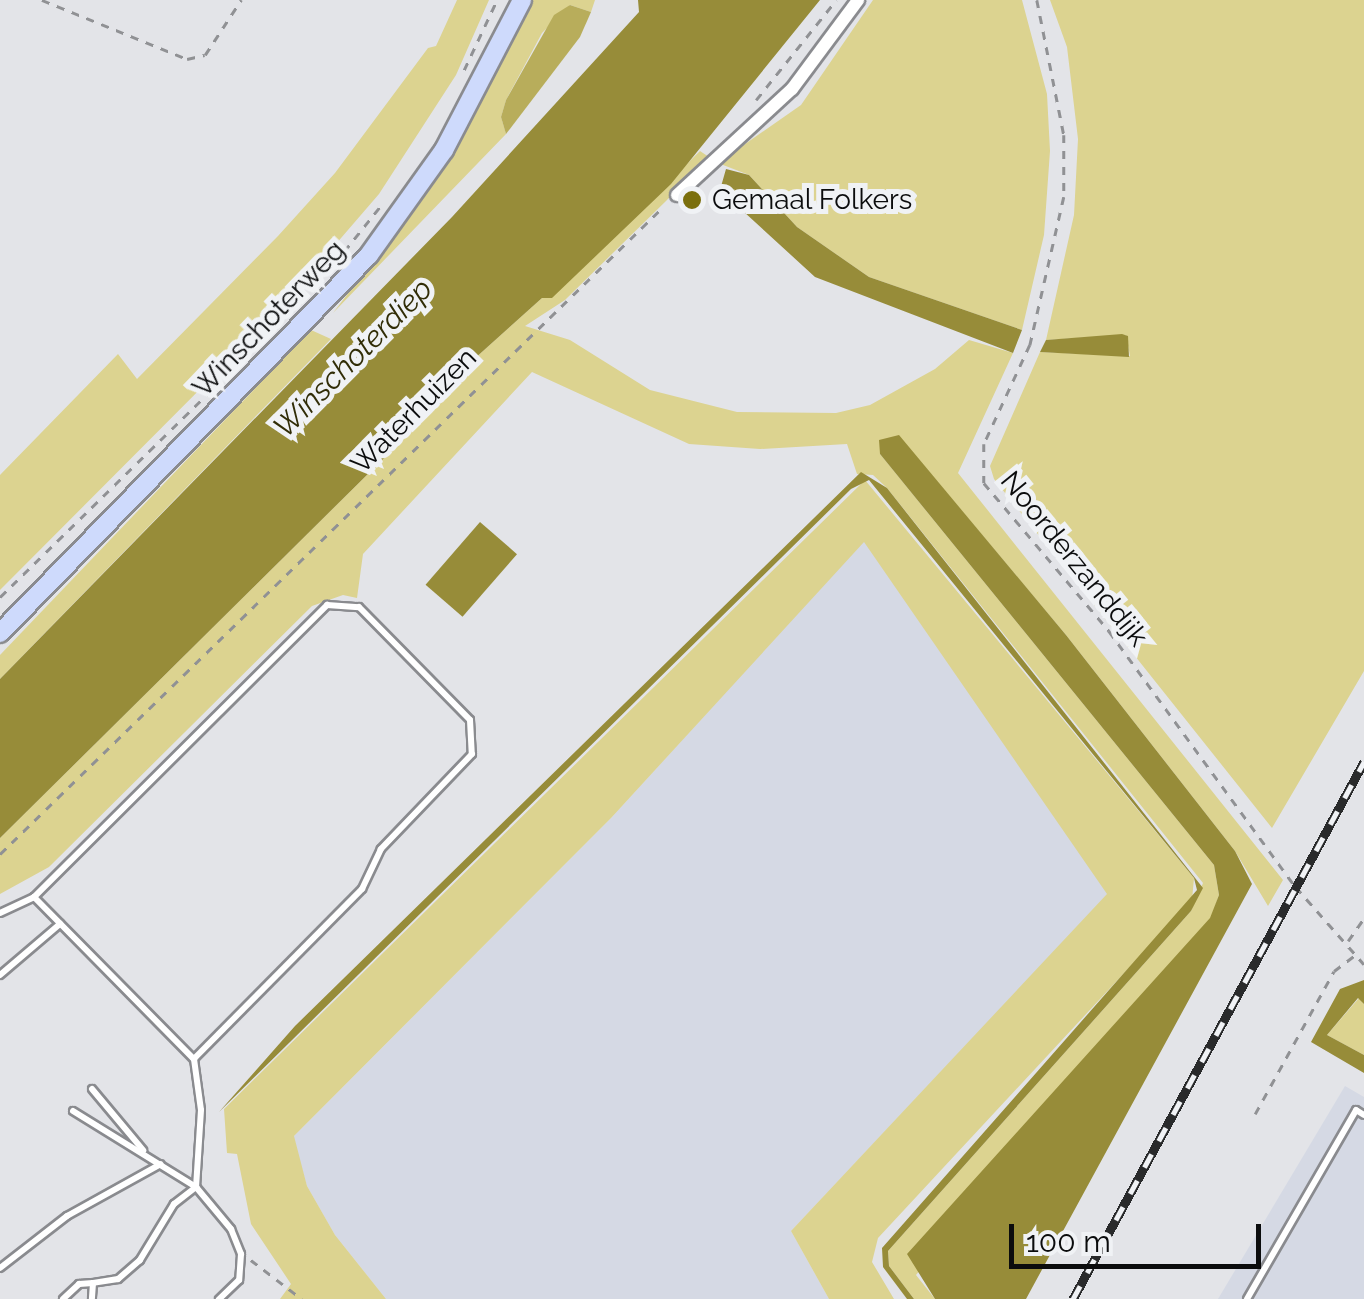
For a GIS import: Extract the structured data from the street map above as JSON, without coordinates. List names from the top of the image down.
{
  "streets": {
    "main road": ["Winschoterweg"],
    "path": ["Waterhuizen", "Noorderzanddijk"]
  },
  "water": ["Winschoterdiep"],
  "places": ["Gemaal Folkers"],
  "scale_bar": "100 m"
}
